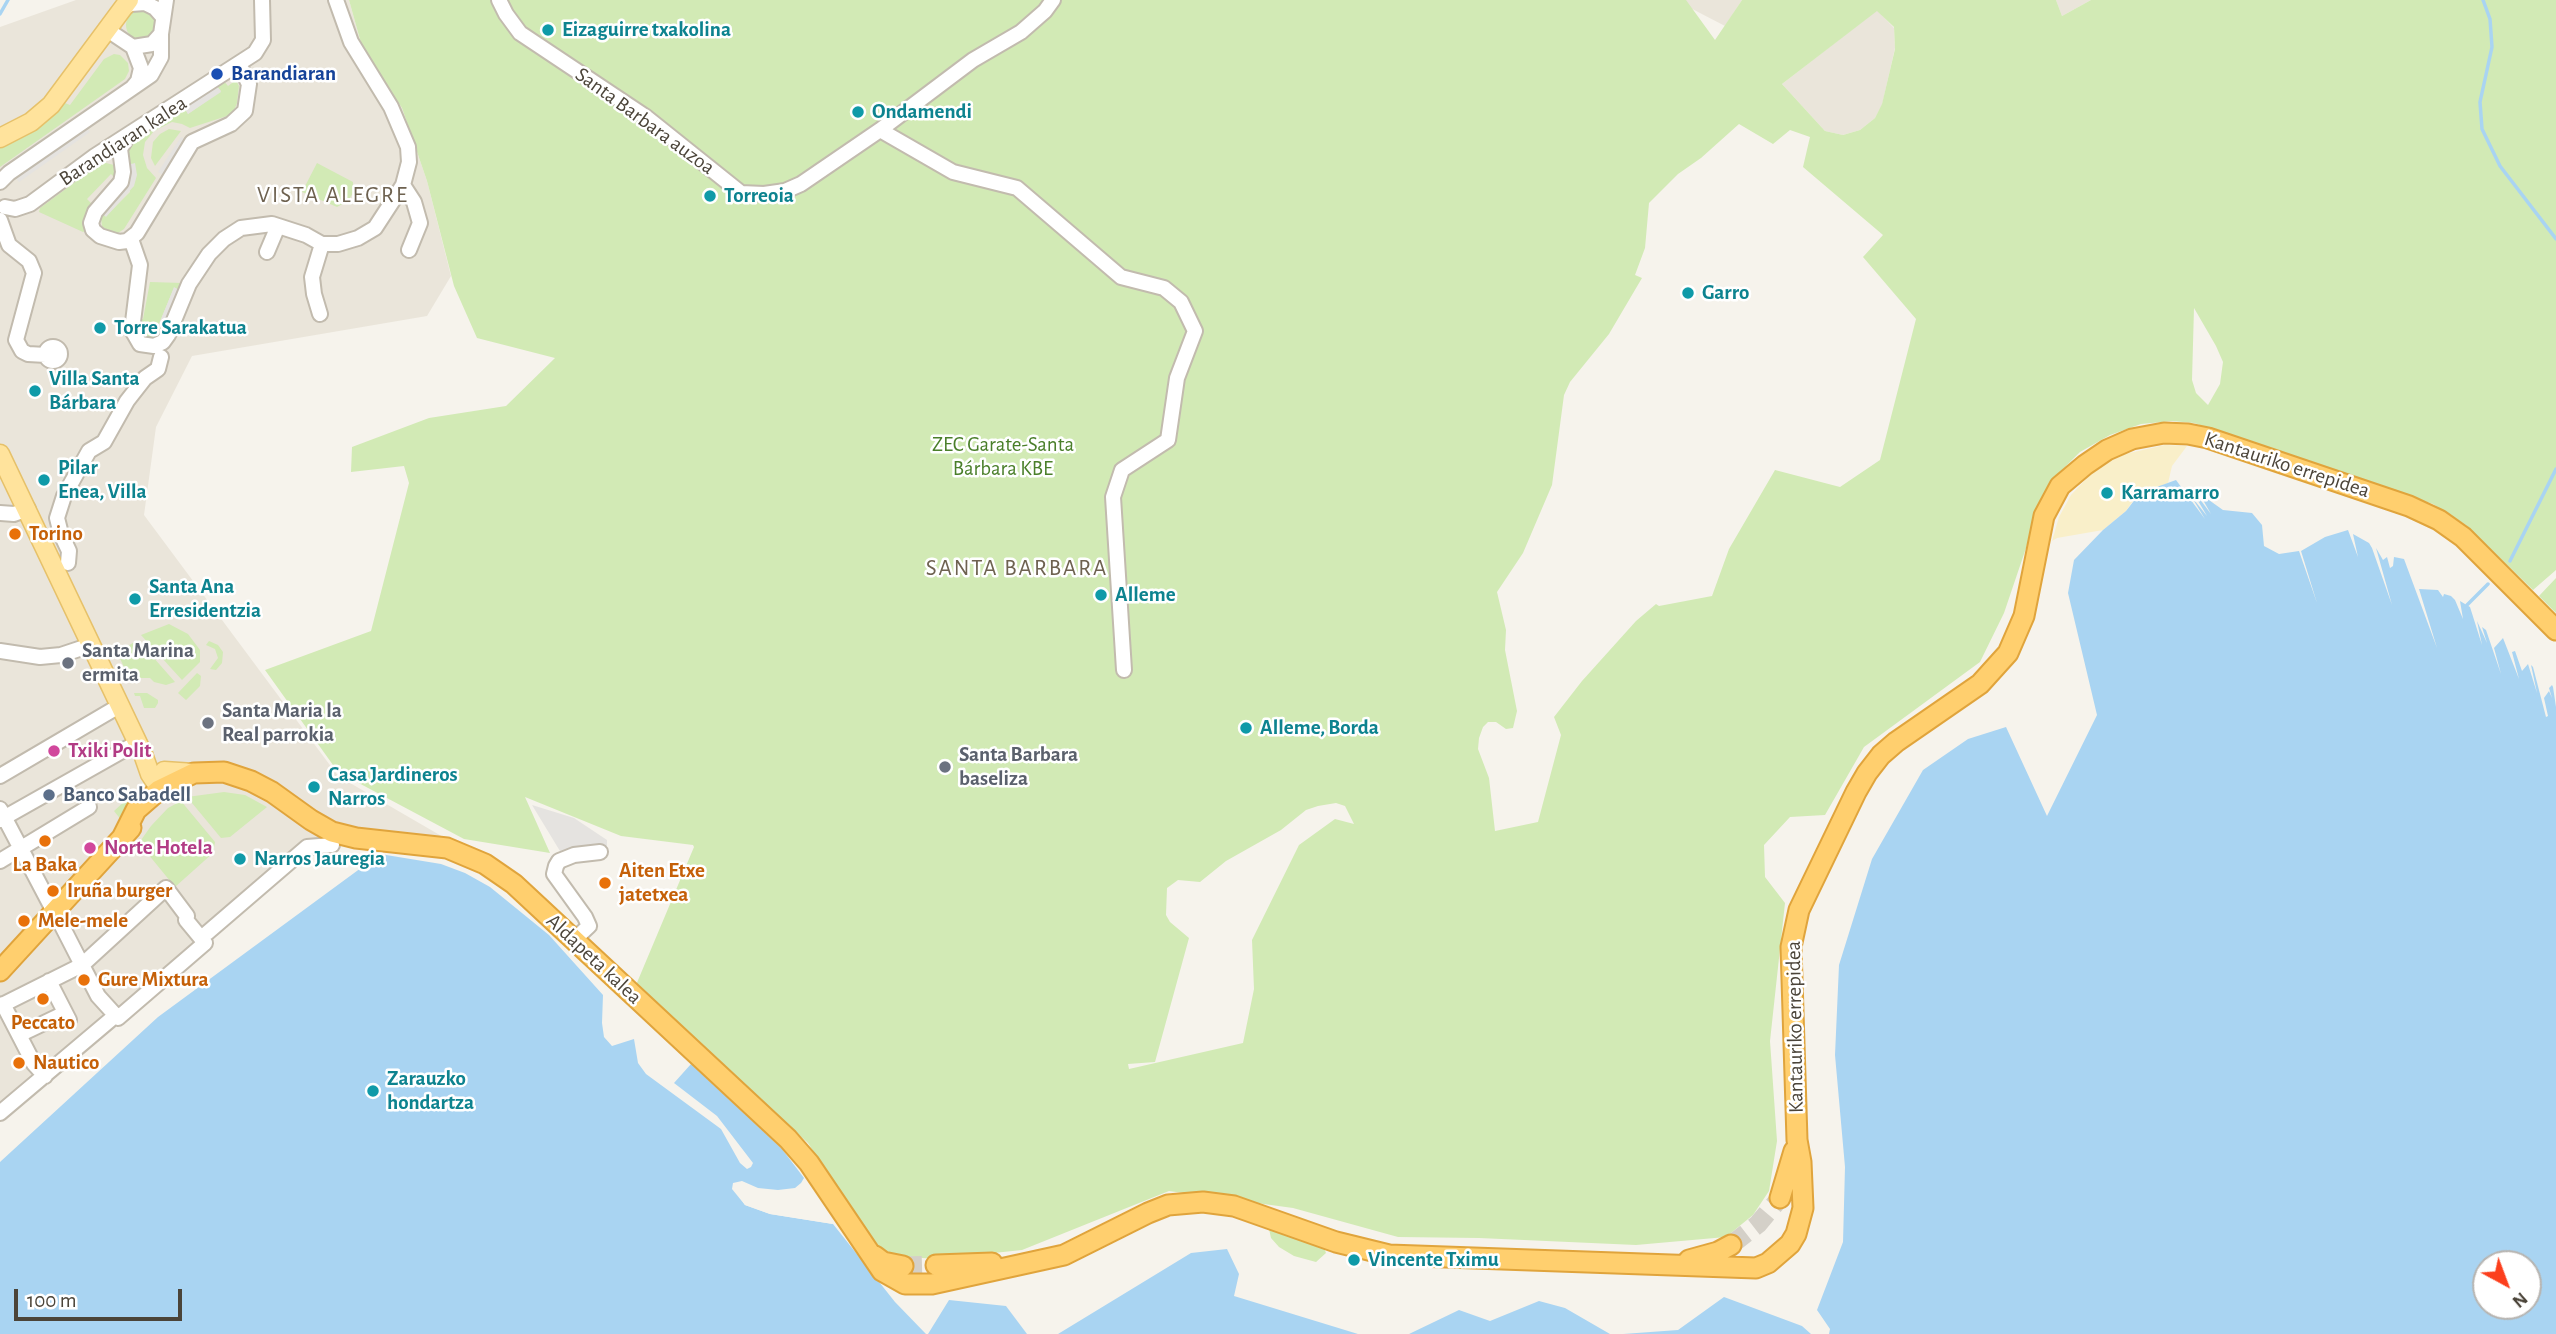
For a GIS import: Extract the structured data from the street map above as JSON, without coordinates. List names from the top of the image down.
{
  "streets": {
    "highway": ["Kantauriko errepidea", "Aldapeta kalea"],
    "street": ["Santa Barbara auzoa", "Barandiaran kalea"]
  },
  "districts": ["VISTA ALEGRE", "SANTA BARBARA"],
  "parks": ["ZEC Garate-Santa Bárbara KBE"],
  "places": [
    "Eizaguirre txakolina",
    "Barandiaran",
    "Ondamendi",
    "Torreoia",
    "Garro",
    "Torre Sarakatua",
    "Villa Santa Bárbara",
    "Pilar Enea, Villa",
    "Karramarro",
    "Torino",
    "Alleme",
    "Santa Ana Erresidentzia",
    "Santa Marina ermita",
    "Santa Maria la Real parrokia",
    "Alleme, Borda",
    "Txiki Polit",
    "Santa Barbara baseliza",
    "Casa Jardineros Narros",
    "Banco Sabadell",
    "La Baka",
    "Norte Hotela",
    "Narros Jauregia",
    "Aiten Etxe jatetxea",
    "Iruña burger",
    "Mele-mele",
    "Gure Mixtura",
    "Peccato",
    "Nautico",
    "Zarauzko hondartza",
    "Vincente Tximu"
  ],
  "scale_bar": "100 m",
  "north": "bottom right"
}
